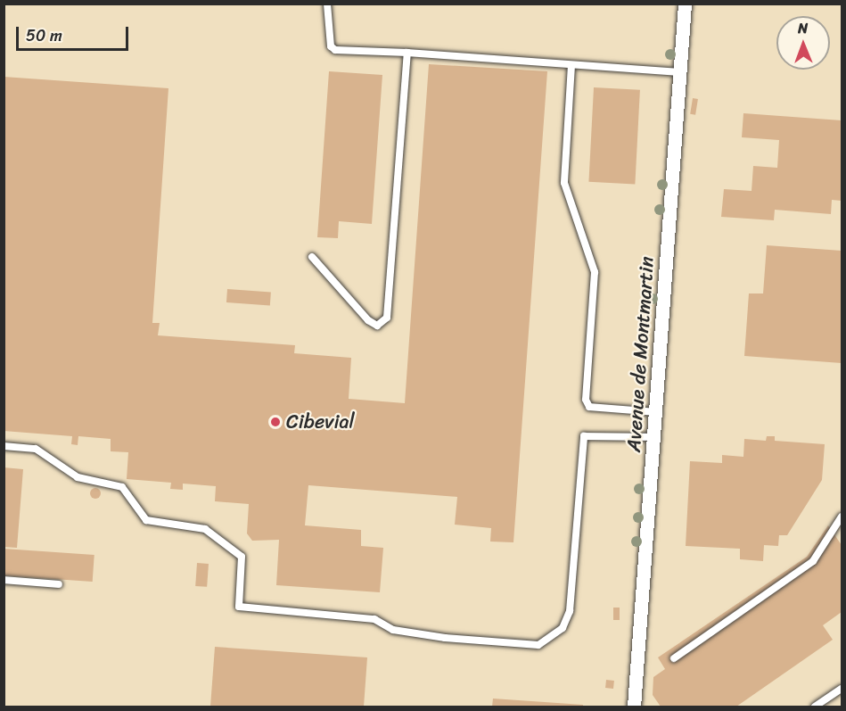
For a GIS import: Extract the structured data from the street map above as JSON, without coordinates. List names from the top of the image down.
{
  "streets": {
    "street": ["Avenue de Montmartin"]
  },
  "places": ["Cibevial"],
  "scale_bar": "50 m",
  "north": "top"
}
